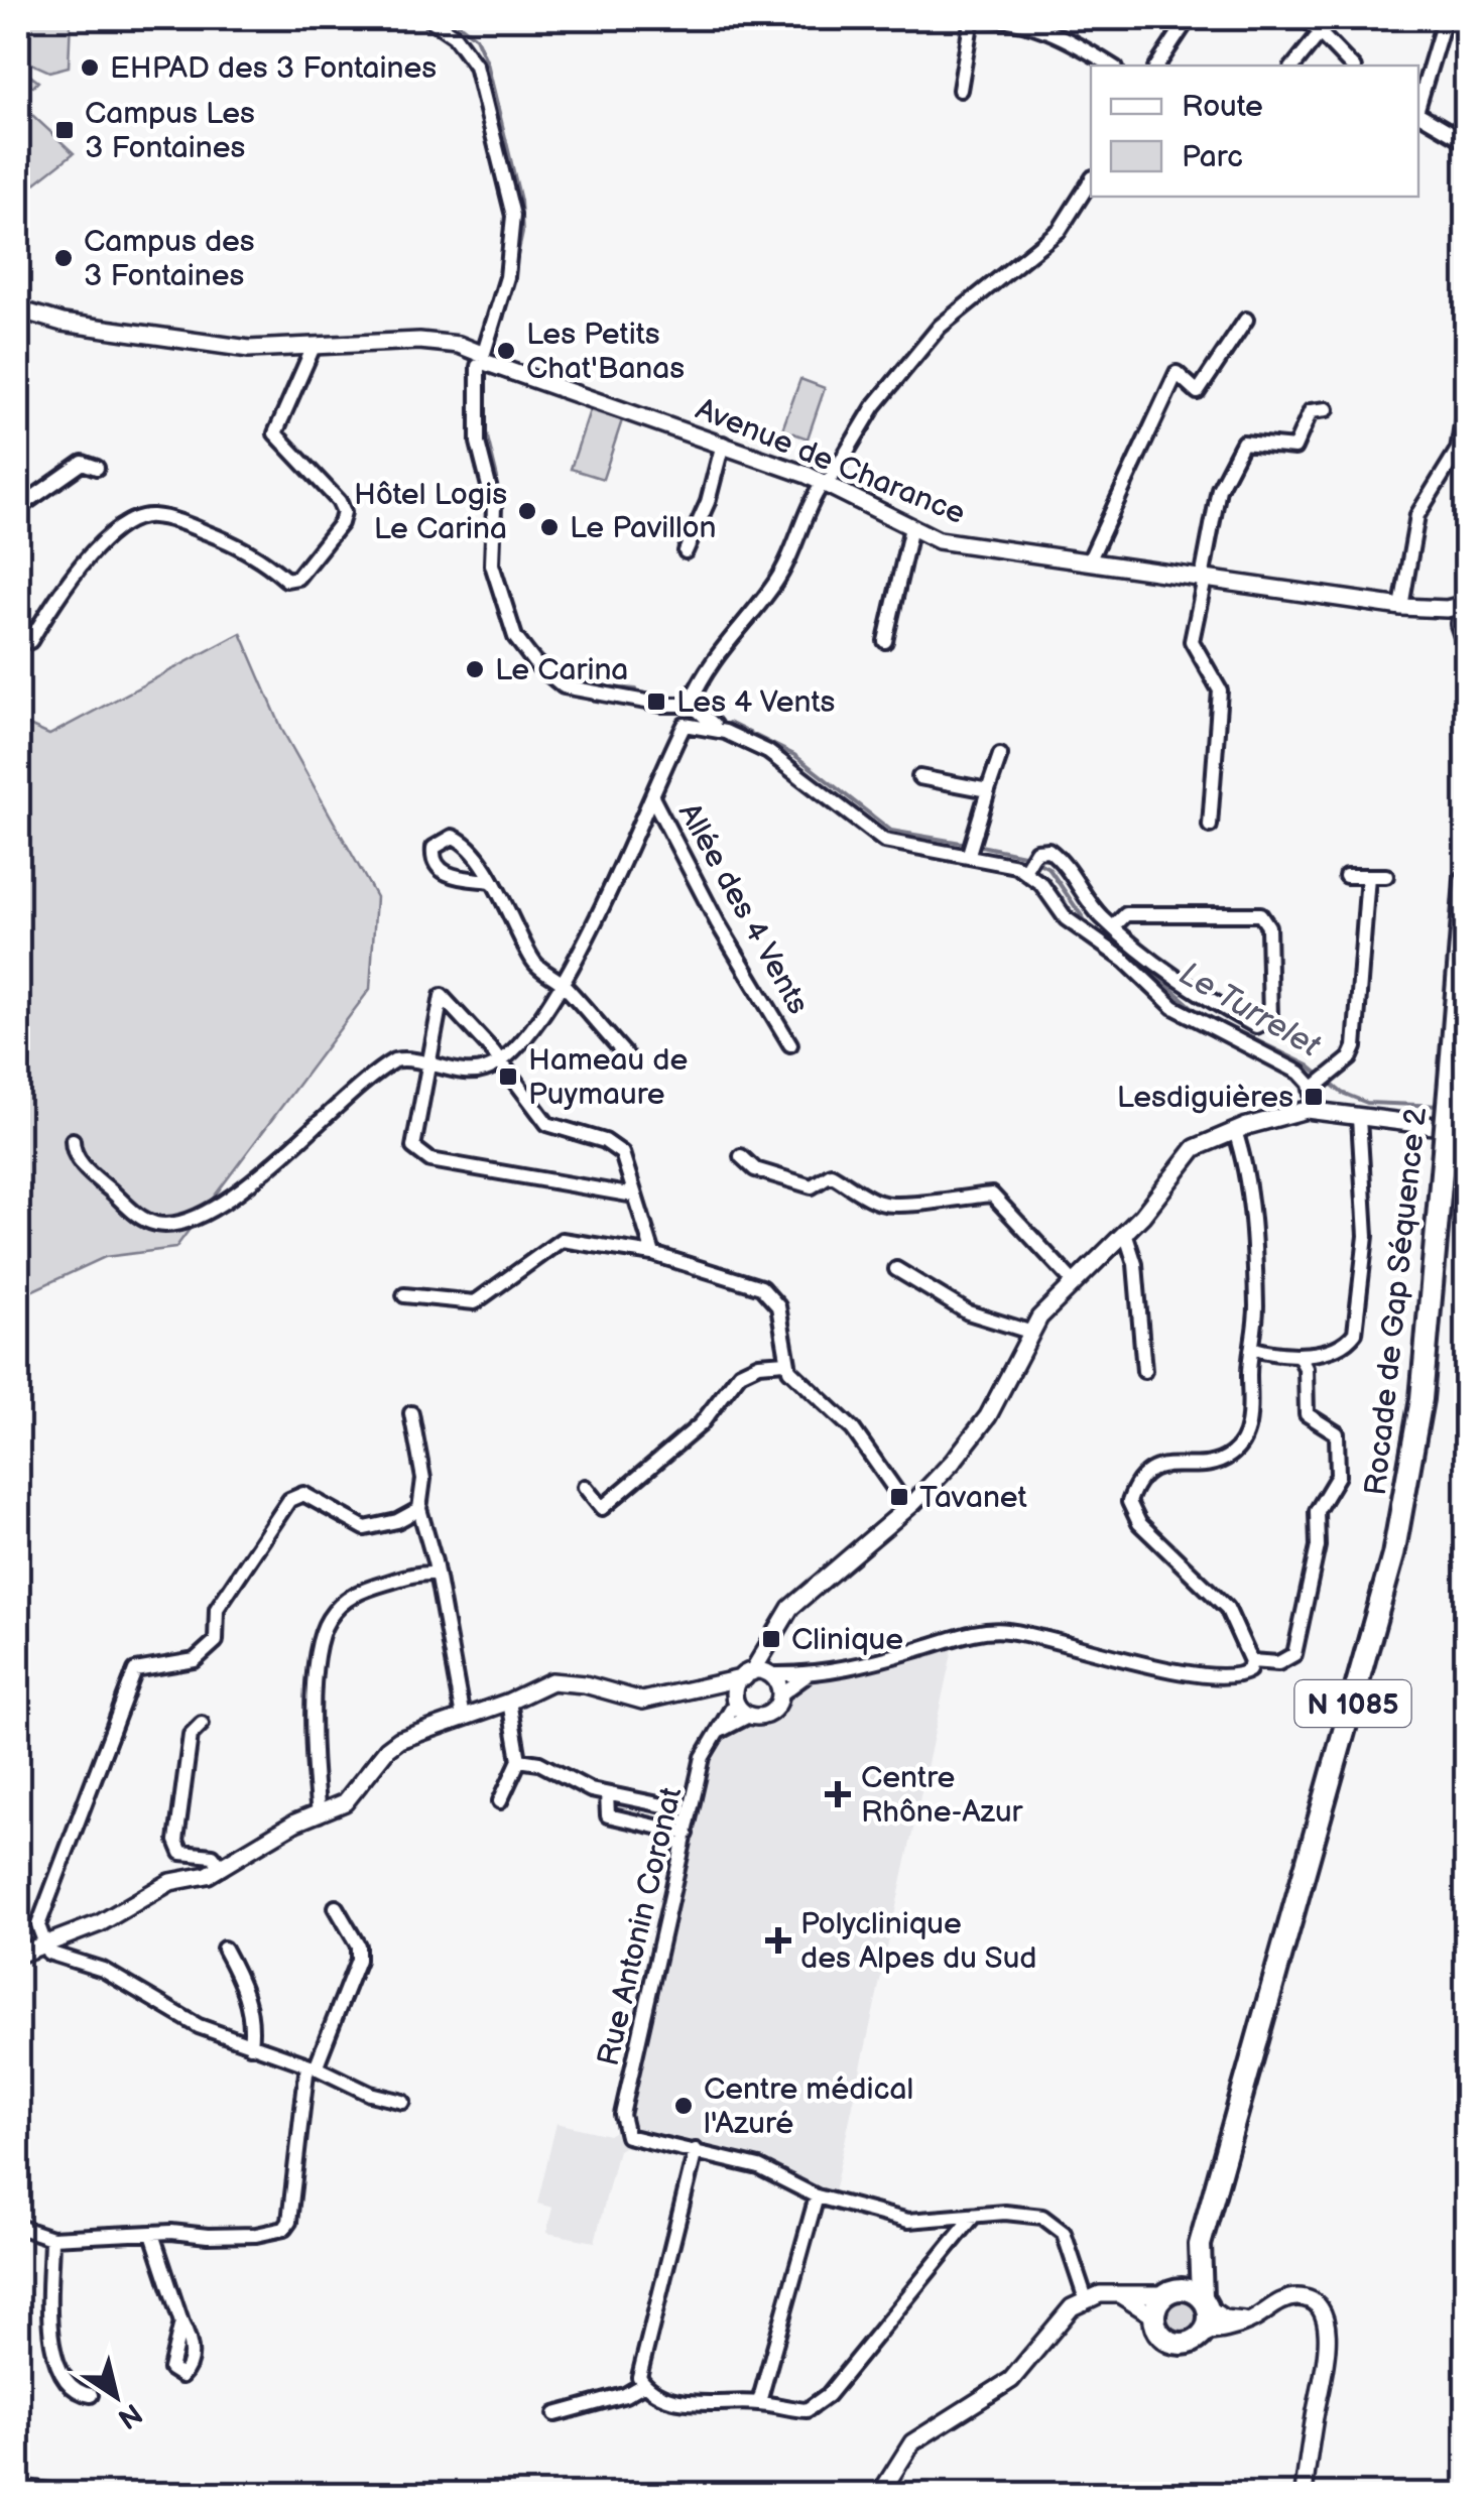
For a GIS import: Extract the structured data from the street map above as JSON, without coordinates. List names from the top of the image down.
{
  "streets": {
    "main road": ["Rocade de Gap Séquence 2", "N 1085"],
    "street": ["Avenue de Charance", "Allée des 4 Vents", "Rue Antonin Coronat"]
  },
  "water": ["Le Turrelet"],
  "places": {
    "other": [
      "EHPAD des 3 Fontaines",
      "Campus des 3 Fontaines",
      "Les Petits Chat'Banas",
      "Hôtel Logis Le Carina",
      "Le Pavillon",
      "Le Carina",
      "Centre médical l'Azuré"
    ],
    "transit": [
      "Campus Les 3 Fontaines",
      "Les 4 Vents",
      "Hameau de Puymaure",
      "Lesdiguières",
      "Tavanet",
      "Clinique"
    ],
    "health": ["Centre Rhône-Azur", "Polyclinique des Alpes du Sud"]
  },
  "legend": ["Route", "Parc"],
  "north": "bottom right"
}
